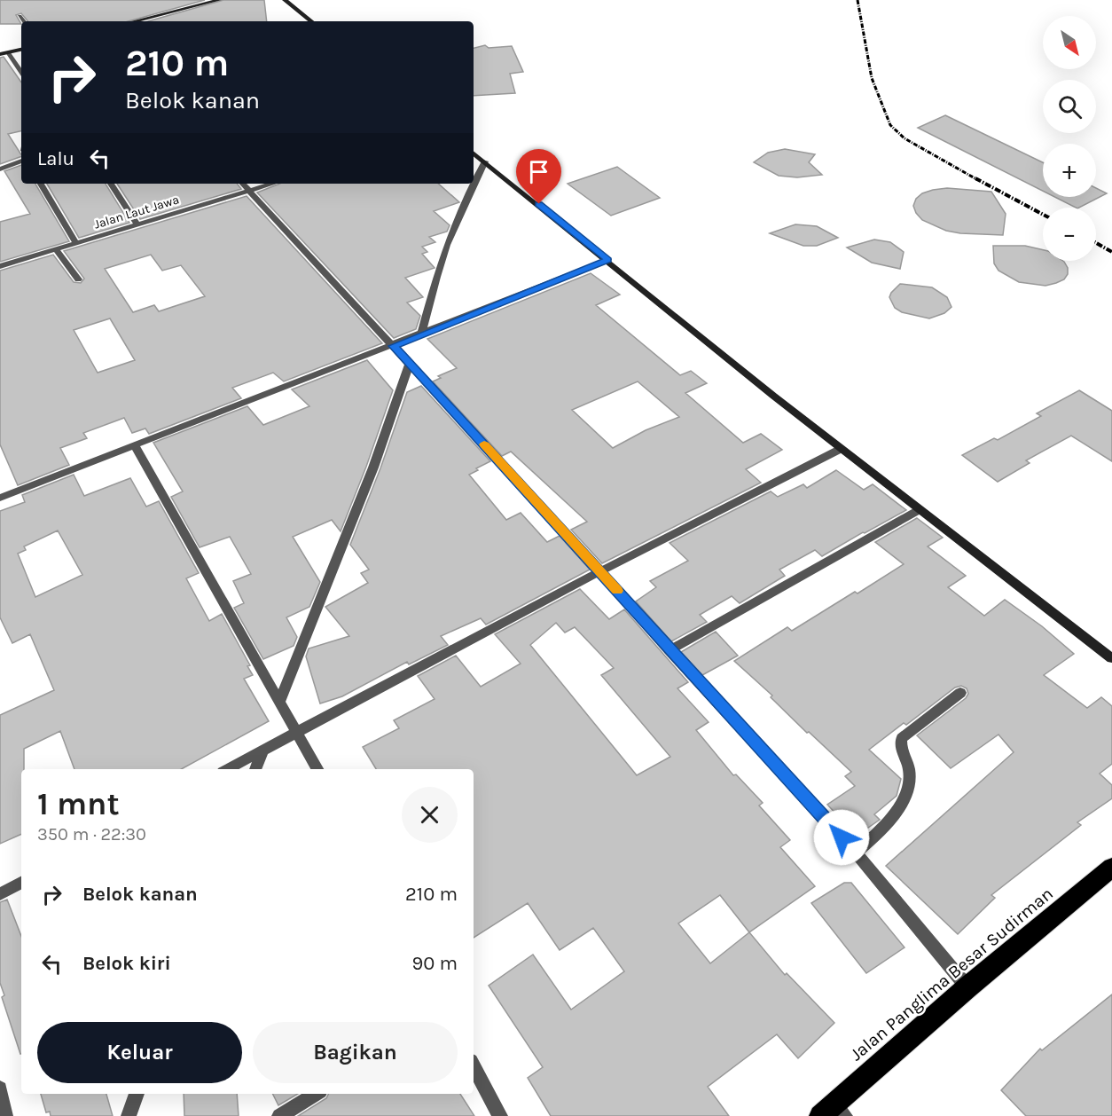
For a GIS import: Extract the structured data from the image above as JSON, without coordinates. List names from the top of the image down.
{
  "streets": {
    "highway": ["Jalan Panglima Besar Sudirman"],
    "street": ["Jalan Laut Jawa"]
  },
  "north": "bottom right",
  "page": {
    "map_buttons": ["+", "−"],
    "turn": ["210 m", "Belok kanan"],
    "then": "Lalu",
    "heading": ["1 mnt", "350 m · 22:30"],
    "list": [
      {
        "name": "Belok kanan",
        "value": "210 m"
      },
      {
        "name": "Belok kiri",
        "value": "90 m"
      }
    ],
    "buttons": ["Keluar", "Bagikan"]
  }
}
